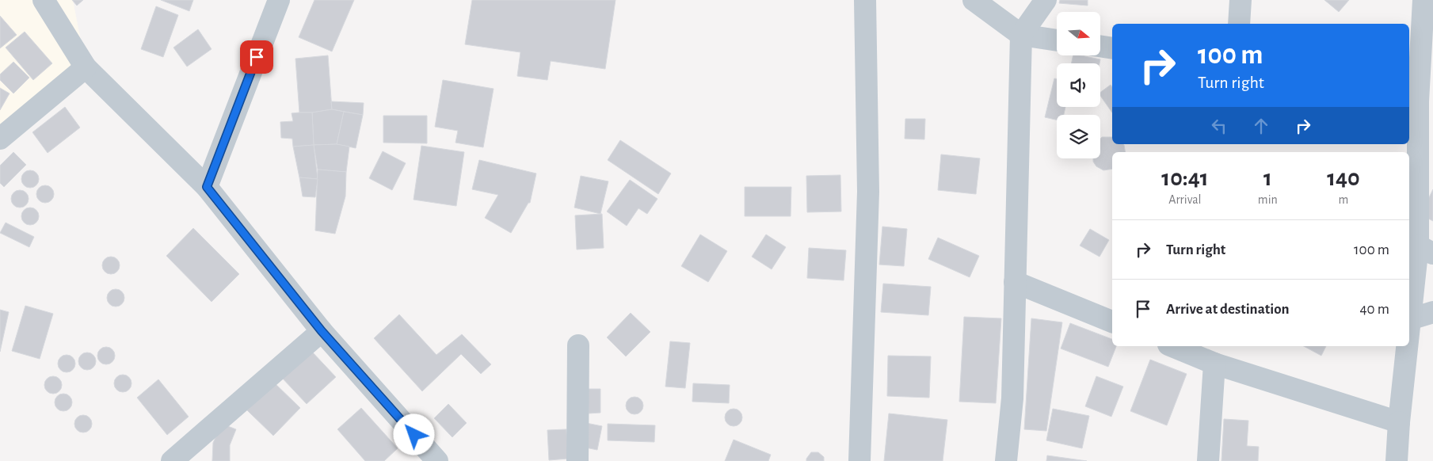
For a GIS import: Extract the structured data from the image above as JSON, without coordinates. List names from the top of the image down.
{
  "north": "right",
  "page": {
    "turn": ["100 m", "Turn right"],
    "eta": [
      "10:41",
      "Arrival",
      "1",
      "min",
      "140",
      "m"
    ],
    "list": [
      {
        "name": "Turn right",
        "value": "100 m"
      },
      {
        "name": "Arrive at destination",
        "value": "40 m"
      }
    ]
  }
}
